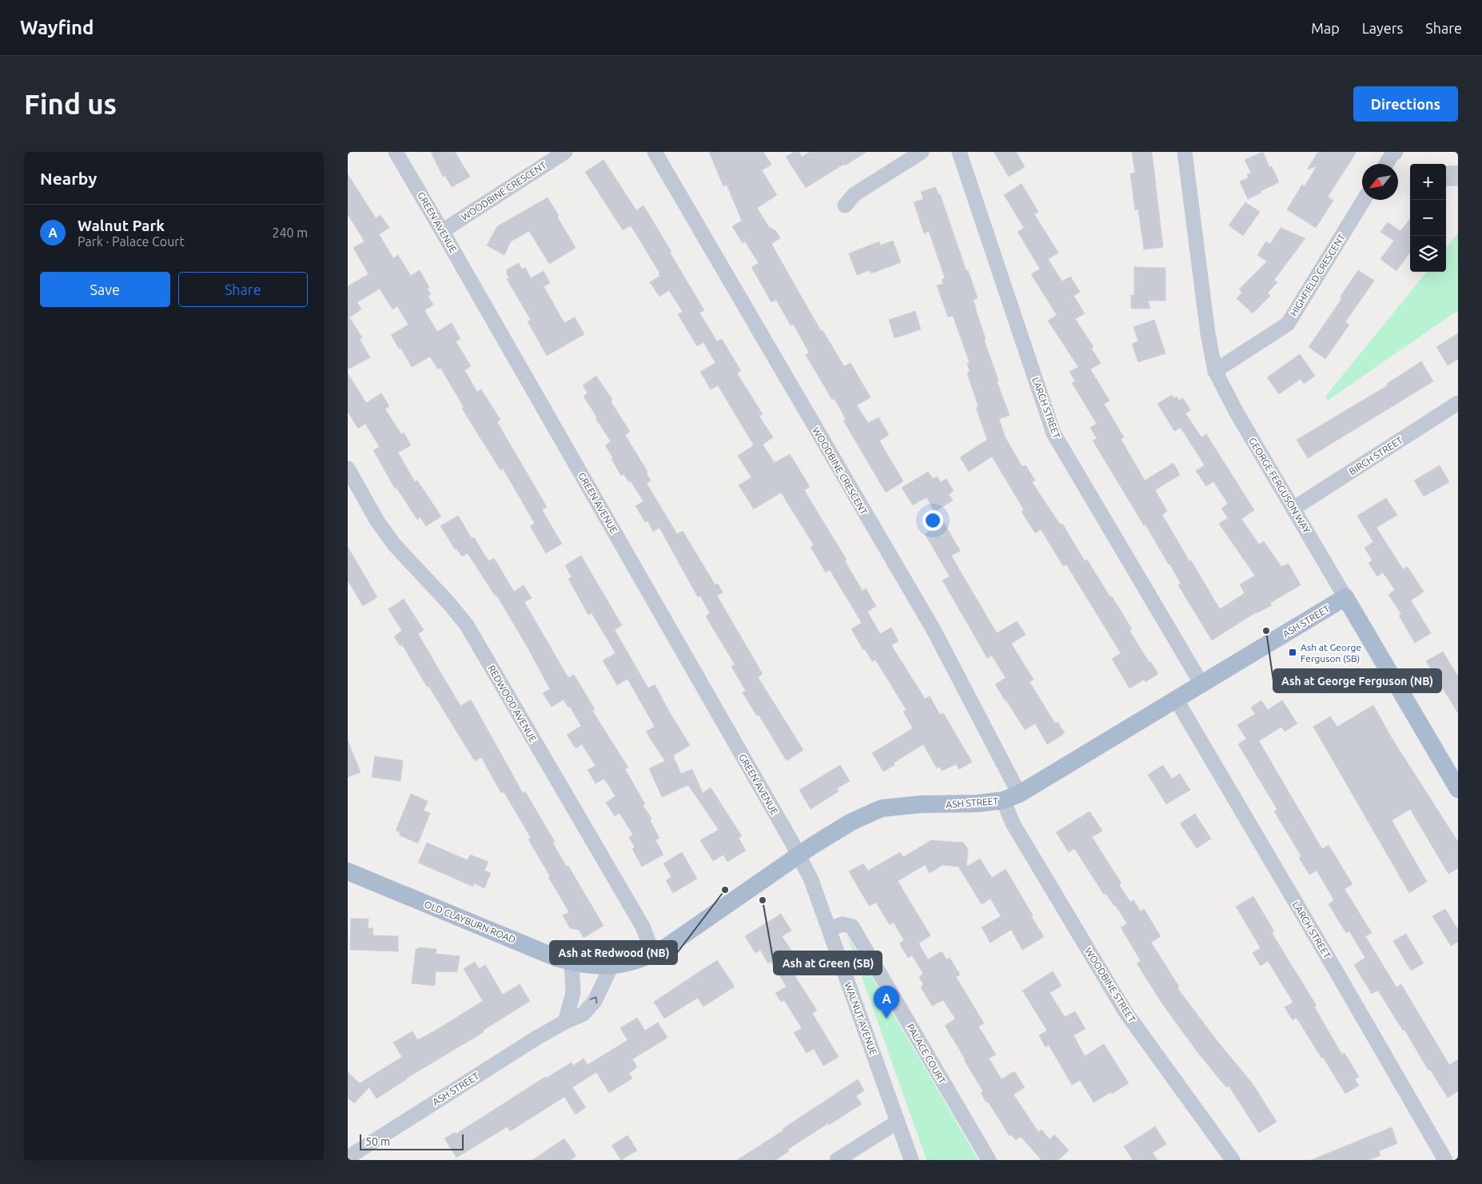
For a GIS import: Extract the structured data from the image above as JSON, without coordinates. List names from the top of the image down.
{
  "streets": {
    "main road": ["GEORGE FERGUSON WAY", "ASH STREET", "OLD CLAYBURN ROAD"],
    "street": [
      "WOODBINE CRESCENT",
      "GREEN AVENUE",
      "HIGHFIELD CRESCENT",
      "LARCH STREET",
      "BIRCH STREET",
      "REDWOOD AVENUE",
      "WOODBINE STREET",
      "WALNUT AVENUE",
      "PALACE COURT"
    ]
  },
  "crossings": [
    ["WOODBINE CRESCENT", "GREEN AVENUE"],
    ["WOODBINE CRESCENT", "ASH STREET"],
    ["WOODBINE CRESCENT", "WOODBINE STREET"],
    ["GREEN AVENUE", "ASH STREET"],
    ["GREEN AVENUE", "WALNUT AVENUE"],
    ["HIGHFIELD CRESCENT", "GEORGE FERGUSON WAY"],
    ["LARCH STREET", "ASH STREET"],
    ["BIRCH STREET", "GEORGE FERGUSON WAY"],
    ["GEORGE FERGUSON WAY", "ASH STREET"],
    ["ASH STREET", "REDWOOD AVENUE"],
    ["ASH STREET", "OLD CLAYBURN ROAD"],
    ["ASH STREET", "WOODBINE STREET"],
    ["ASH STREET", "WALNUT AVENUE"],
    ["WALNUT AVENUE", "PALACE COURT"]
  ],
  "places": {
    "other": ["Ash at George Ferguson (NB)", "Ash at Redwood (NB)", "Ash at Green (SB)"],
    "transit": ["Ash at George Ferguson (SB)"]
  },
  "scale_bar": "50 m",
  "north": "bottom left",
  "page": {
    "header": "Wayfind",
    "nav": ["Map", "Layers", "Share"],
    "buttons": [
      "Directions",
      ["Save", "Share"]
    ],
    "title": "Find us",
    "heading": "Nearby",
    "map_buttons": ["+", "−"],
    "list": [
      {
        "mark": "A",
        "name": "Walnut Park",
        "note": "Park · Palace Court",
        "value": "240 m"
      }
    ],
    "pins": "A",
    "scale": "50 m"
  }
}
